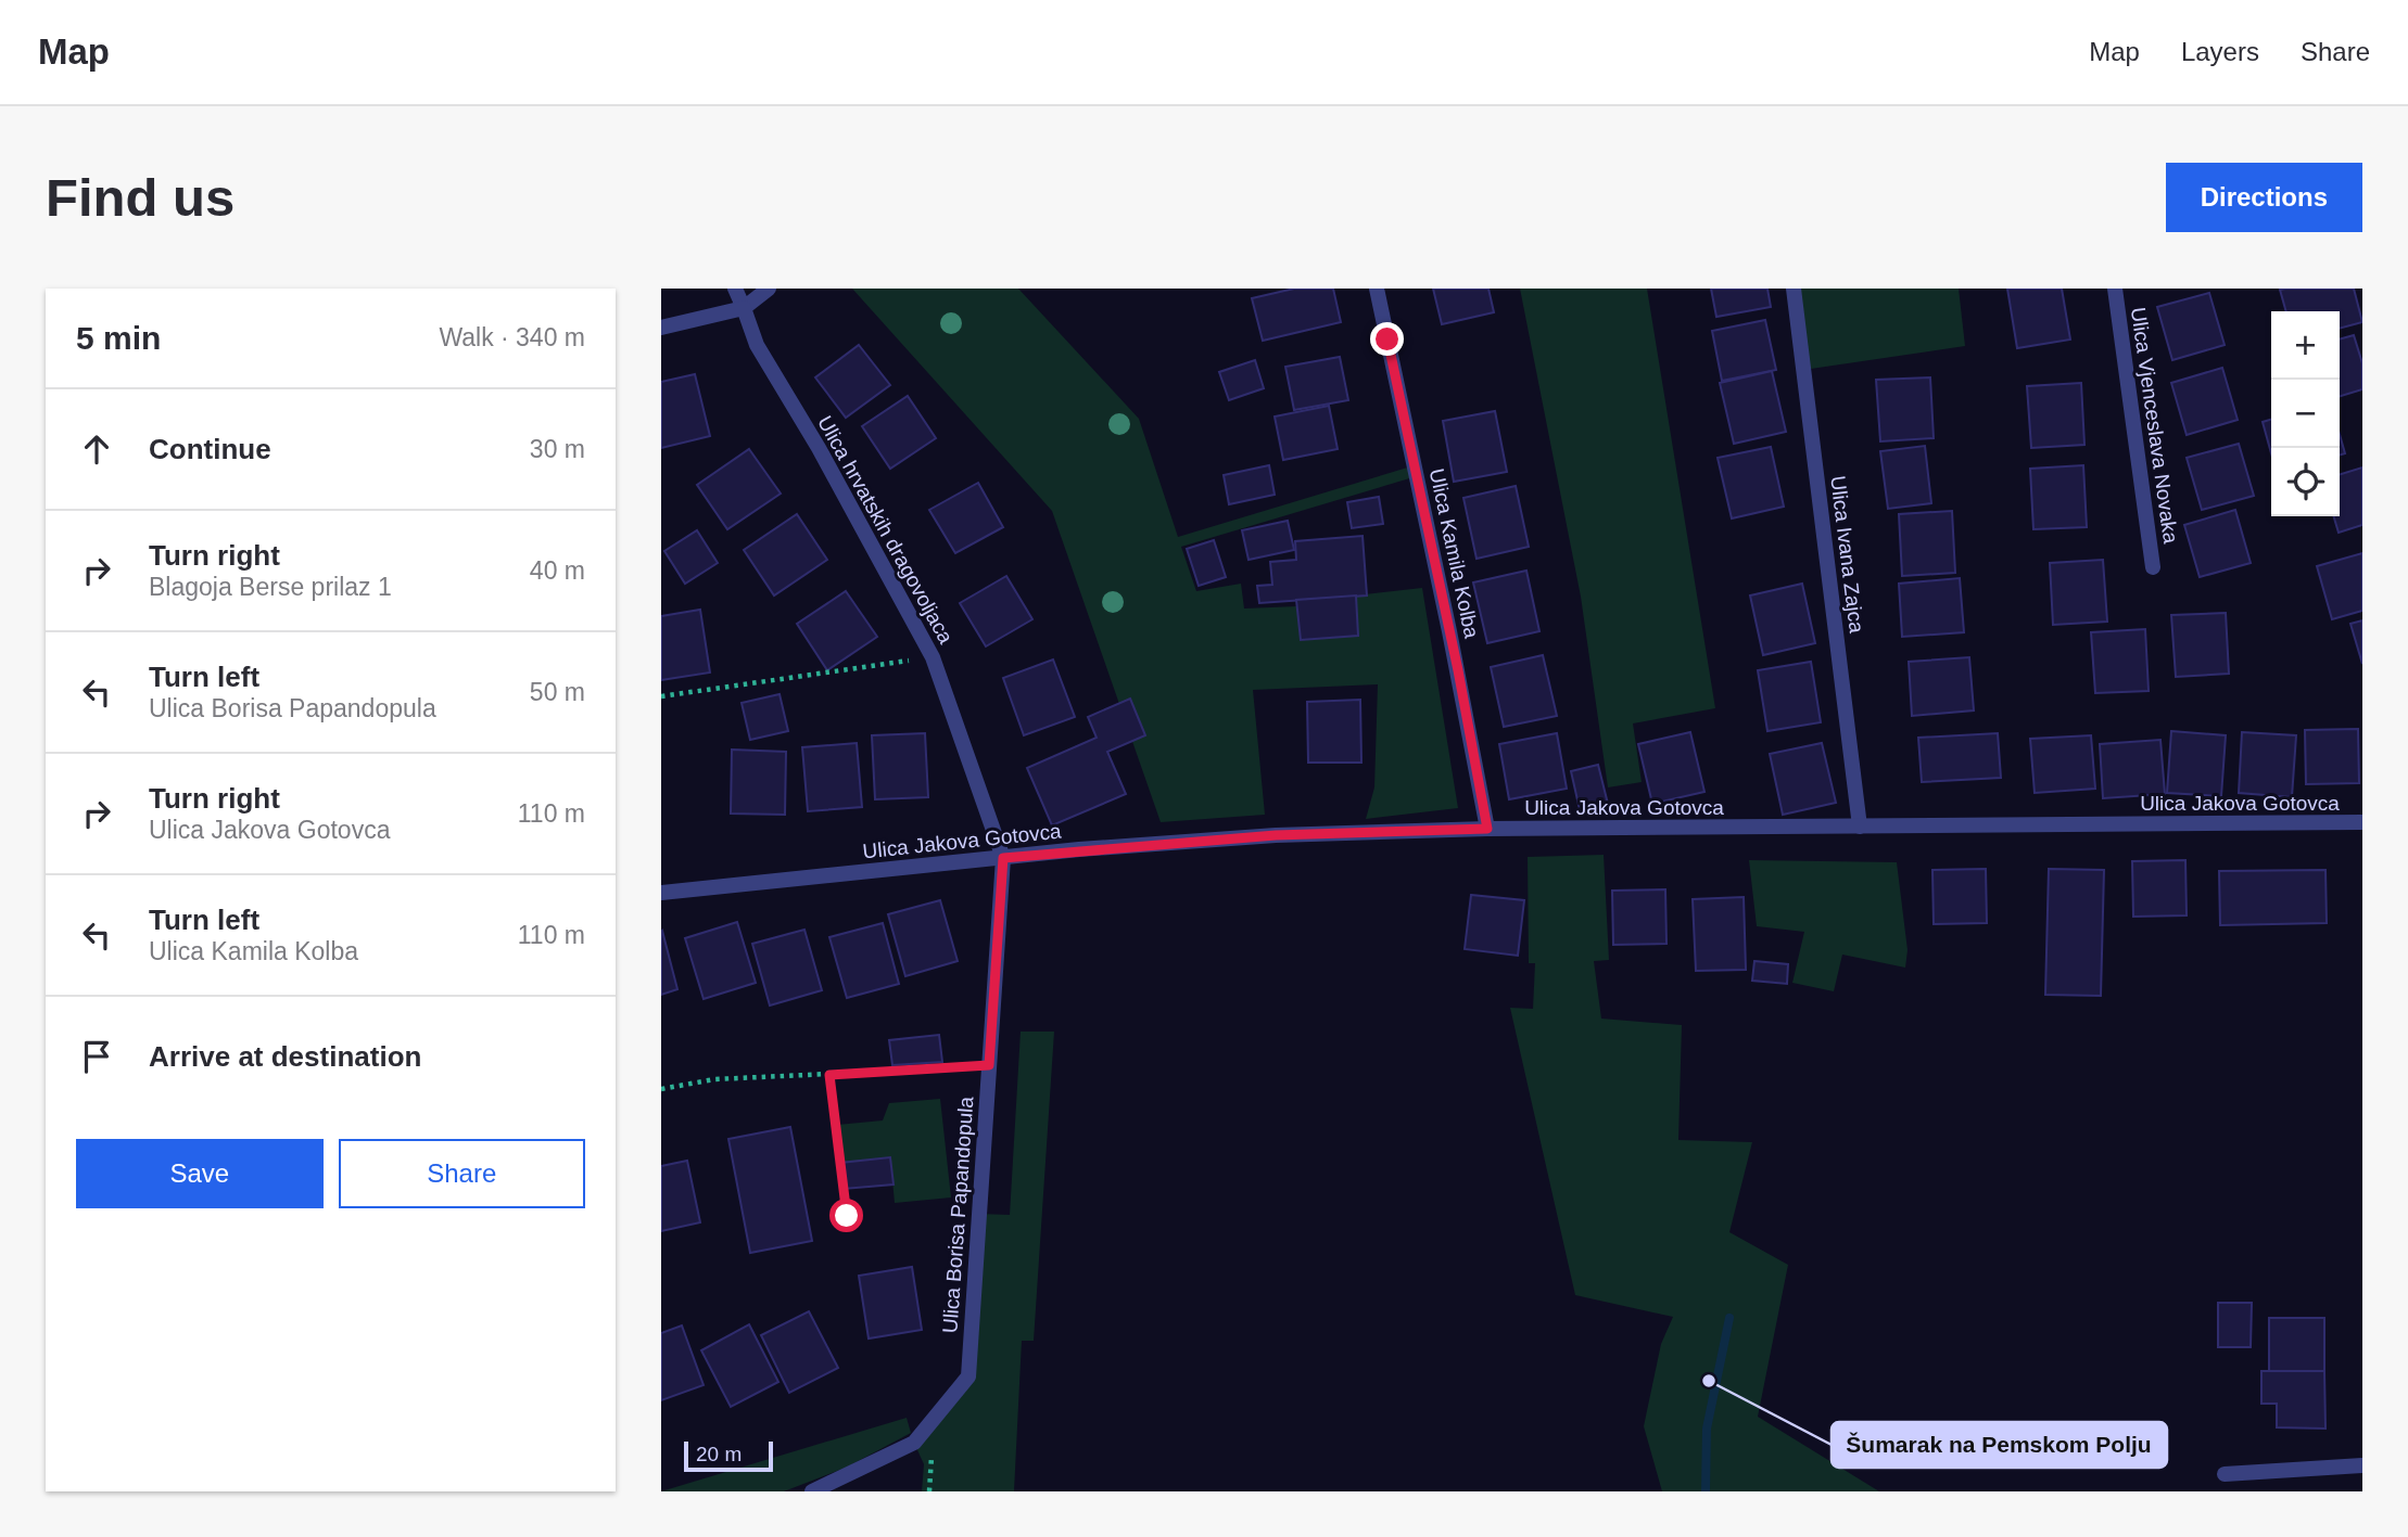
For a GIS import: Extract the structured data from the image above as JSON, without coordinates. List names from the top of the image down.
{
  "streets": {
    "street": [
      "Ulica Vjenceslava Novaka",
      "Ulica hrvatskih dragovoljaca",
      "Ulica Kamila Kolba",
      "Ulica Ivana Zajca",
      "Ulica Jakova Gotovca",
      "Ulica Borisa Papandopula"
    ]
  },
  "crossings": [
    ["Ulica hrvatskih dragovoljaca", "Ulica Jakova Gotovca"],
    ["Ulica hrvatskih dragovoljaca", "Ulica Borisa Papandopula"],
    ["Ulica Kamila Kolba", "Ulica Jakova Gotovca"],
    ["Ulica Ivana Zajca", "Ulica Jakova Gotovca"],
    ["Ulica Jakova Gotovca", "Ulica Borisa Papandopula"]
  ],
  "places": ["Šumarak na Pemskom Polju"],
  "scale_bar": "20 m",
  "page": {
    "header": "Map",
    "nav": ["Map", "Layers", "Share"],
    "buttons": [
      "Directions",
      ["Save", "Share"]
    ],
    "title": "Find us",
    "heading": ["5 min", "Walk · 340 m"],
    "map_buttons": ["+", "−"],
    "list": [
      ["Continue", "30 m"],
      ["Turn right", "Blagoja Berse prilaz 1", "40 m"],
      ["Turn left", "Ulica Borisa Papandopula", "50 m"],
      ["Turn right", "Ulica Jakova Gotovca", "110 m"],
      ["Turn left", "Ulica Kamila Kolba", "110 m"],
      "Arrive at destination"
    ],
    "scale": "20 m"
  }
}
